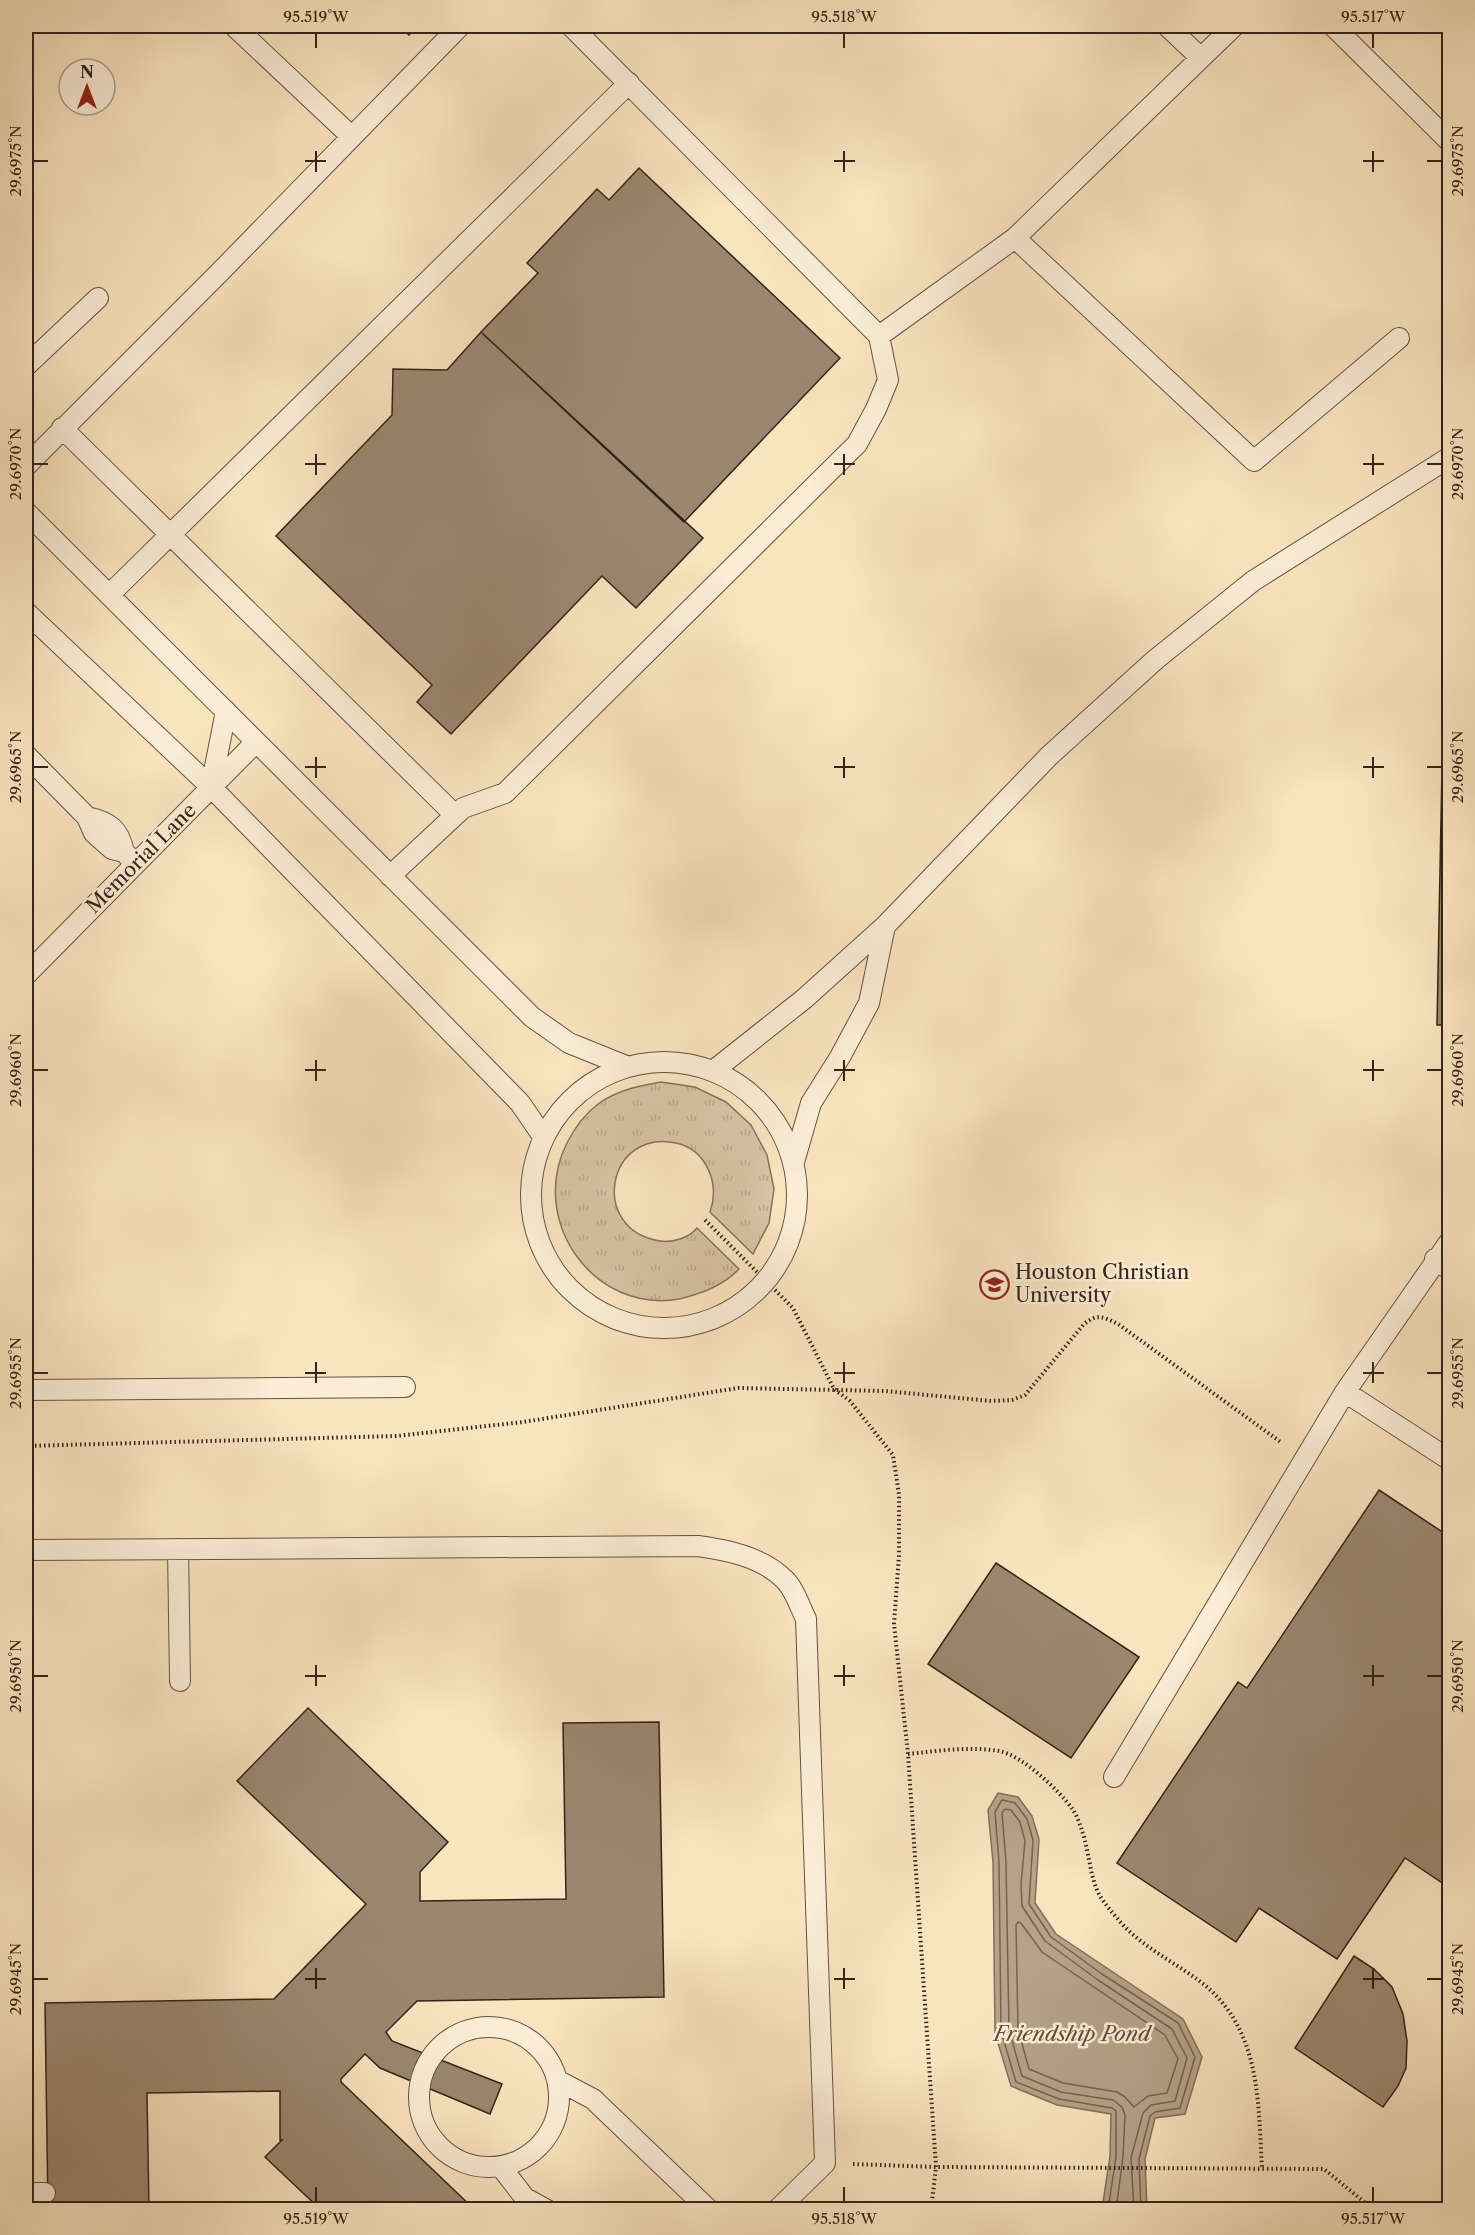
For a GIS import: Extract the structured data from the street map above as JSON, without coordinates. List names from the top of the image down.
{
  "streets": {
    "lane": ["Memorial Lane"]
  },
  "water": ["Friendship Pond"],
  "places": {
    "school or university": ["Houston Christian University"]
  },
  "north": "top",
  "coordinates": [
    "95.519°W",
    "95.518°W",
    "95.517°W",
    "29.6975°N",
    "29.6970°N",
    "29.6965°N",
    "29.6960°N",
    "29.6955°N",
    "29.6950°N",
    "29.6945°N"
  ]
}
